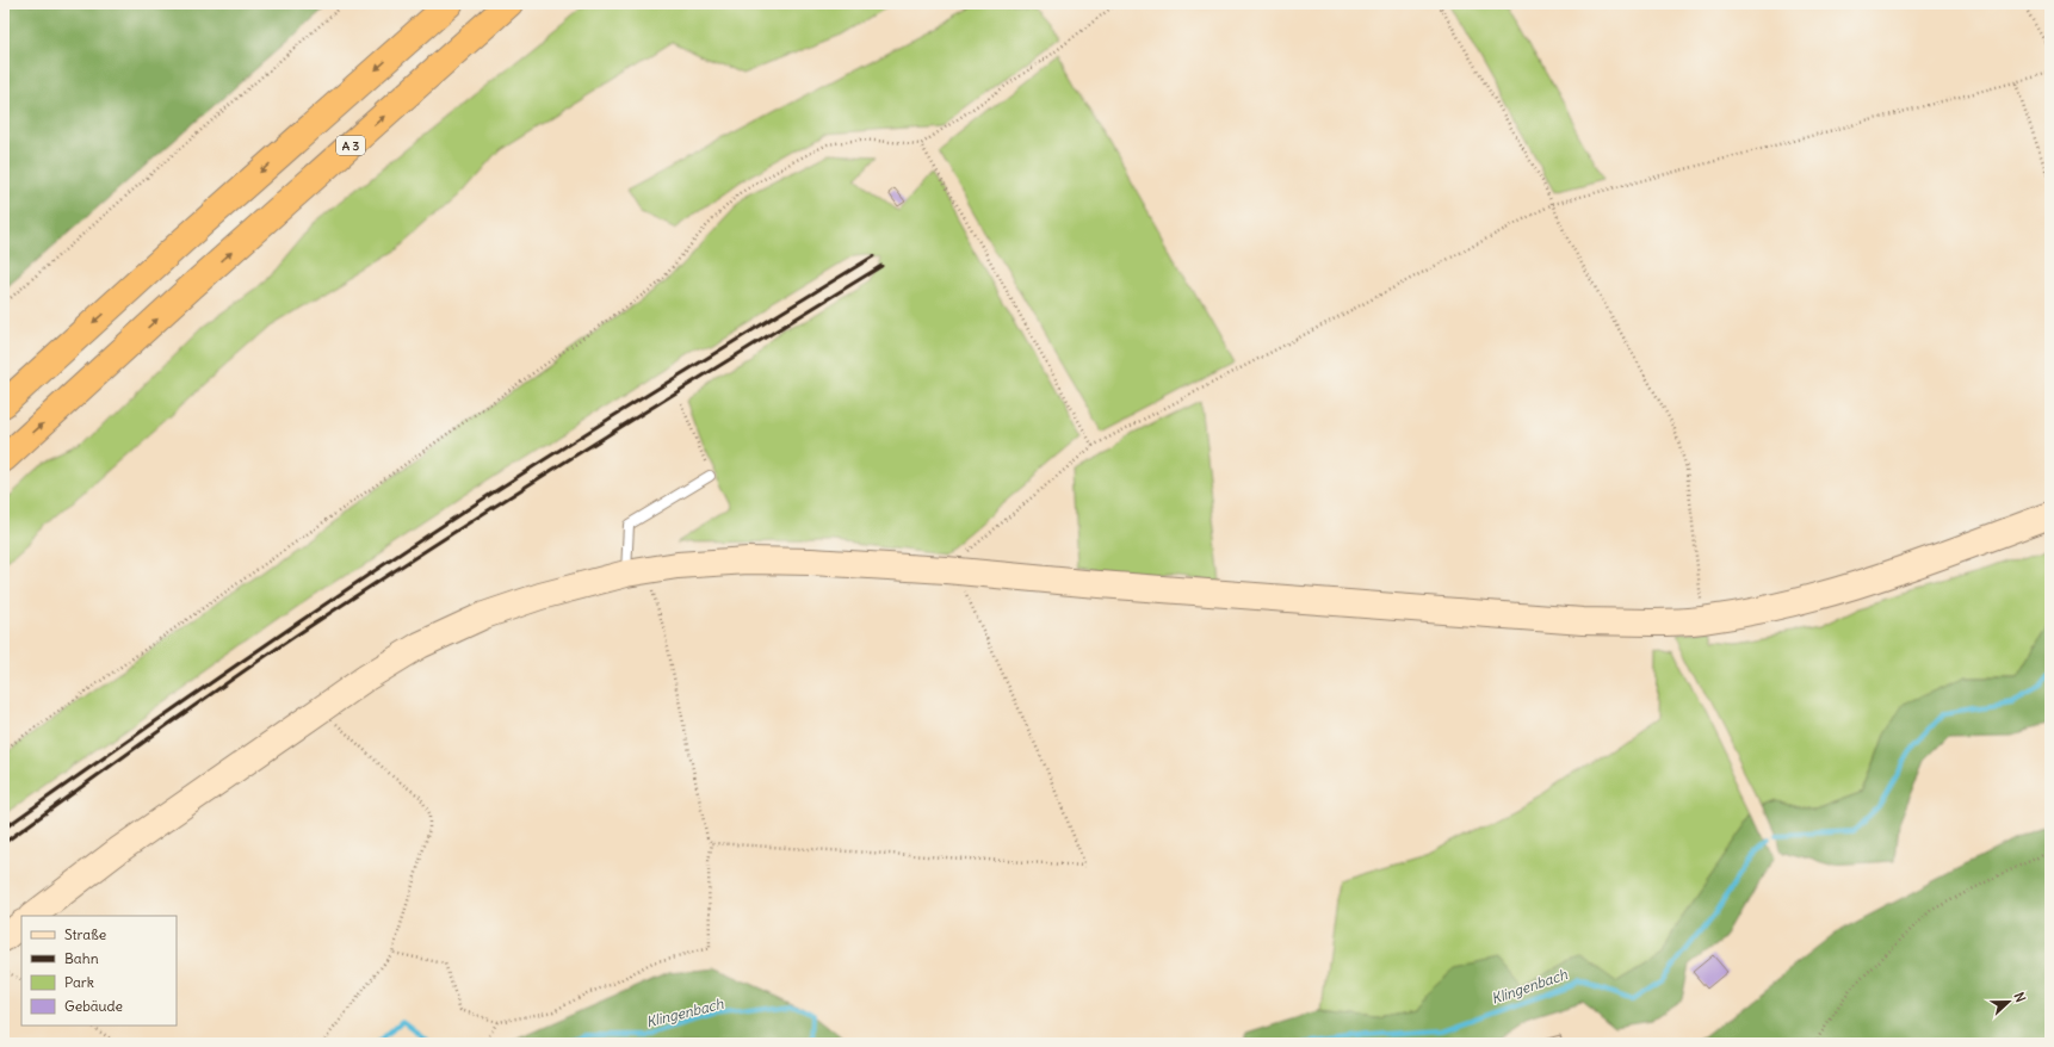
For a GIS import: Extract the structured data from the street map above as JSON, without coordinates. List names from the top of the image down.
{
  "streets": {
    "highway": ["A 3"]
  },
  "water": ["Klingenbach"],
  "legend": [
    "Straße",
    "Bahn",
    "Park",
    "Gebäude"
  ],
  "north": "right"
}
